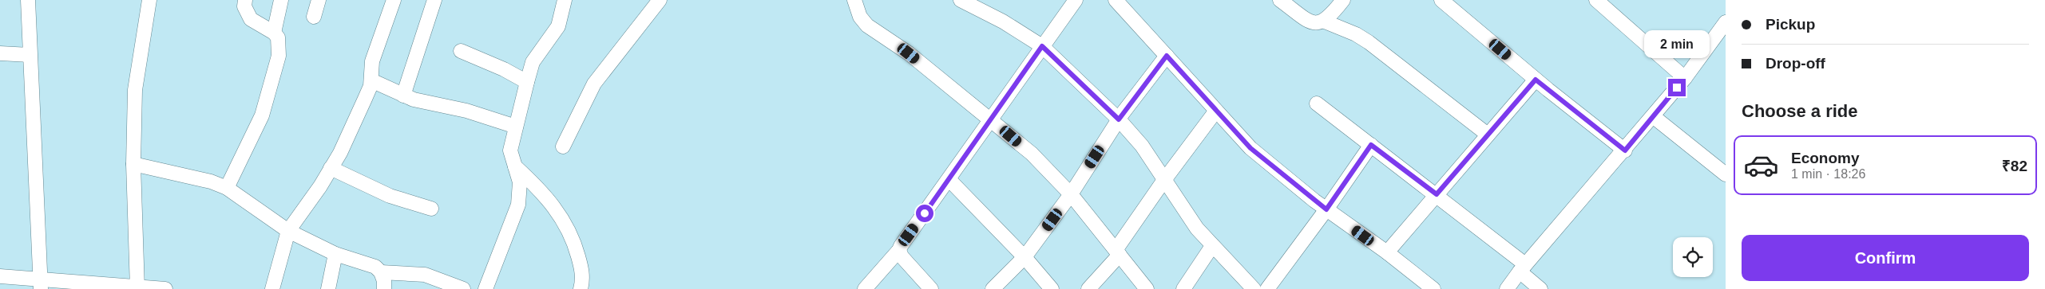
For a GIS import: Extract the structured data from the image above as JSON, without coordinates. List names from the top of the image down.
{
  "page": {
    "banner": ["Pickup", "Drop-off"],
    "bubble": "2 min",
    "heading": "Choose a ride",
    "list": [
      {
        "name": "Economy",
        "note": "1 min · 18:26",
        "value": "₹82"
      }
    ],
    "buttons": "Confirm"
  }
}
